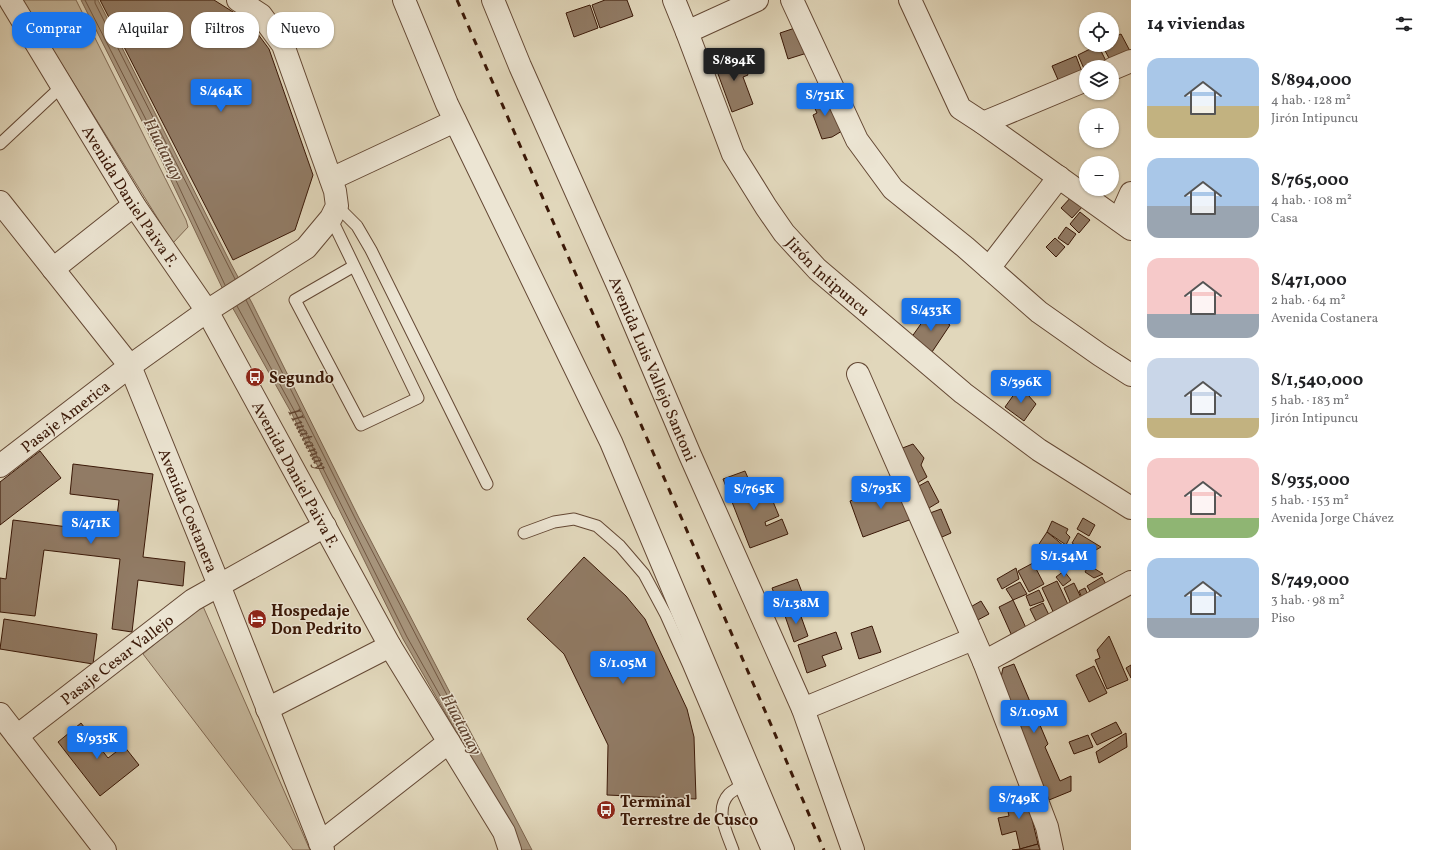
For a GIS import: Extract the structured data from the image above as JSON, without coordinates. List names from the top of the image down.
{
  "streets": {
    "street": [
      "Avenida Daniel Paiva F.",
      "Jirón Intipuncu",
      "Avenida Luis Vallejo Santoni",
      "Pasaje America",
      "Avenida Costanera",
      "Pasaje Cesar Vallejo"
    ]
  },
  "crossings": [
    ["Avenida Daniel Paiva F.", "Pasaje America"],
    ["Avenida Daniel Paiva F.", "Pasaje Cesar Vallejo"],
    ["Pasaje America", "Avenida Costanera"],
    ["Avenida Costanera", "Pasaje Cesar Vallejo"]
  ],
  "water": ["Huatanay"],
  "places": {
    "bus stop": ["Segundo", "Terminal Terrestre de Cusco"],
    "hotel": ["Hospedaje Don Pedrito"]
  },
  "page": {
    "heading": "14 viviendas",
    "map_buttons": ["+", "−"],
    "chip": [
      "Comprar",
      "Alquilar",
      "Filtros",
      "Nuevo"
    ],
    "price": [
      "S/894K",
      "S/464K",
      "S/751K",
      "S/433K",
      "S/396K",
      "S/793K",
      "S/765K",
      "S/471K",
      "S/1.54M",
      "S/1.38M",
      "S/1.05M",
      "S/1.09M",
      "S/935K",
      "S/749K"
    ],
    "list": [
      {
        "name": "S/894,000",
        "note": "4 hab. · 128 m² · Jirón Intipuncu"
      },
      {
        "name": "S/765,000",
        "note": "4 hab. · 108 m² · Casa"
      },
      {
        "name": "S/471,000",
        "note": "2 hab. · 64 m² · Avenida Costanera"
      },
      {
        "name": "S/1,540,000",
        "note": "5 hab. · 183 m² · Jirón Intipuncu"
      },
      {
        "name": "S/935,000",
        "note": "5 hab. · 153 m² · Avenida Jorge Chávez"
      },
      {
        "name": "S/749,000",
        "note": "3 hab. · 98 m² · Piso"
      }
    ]
  }
}
